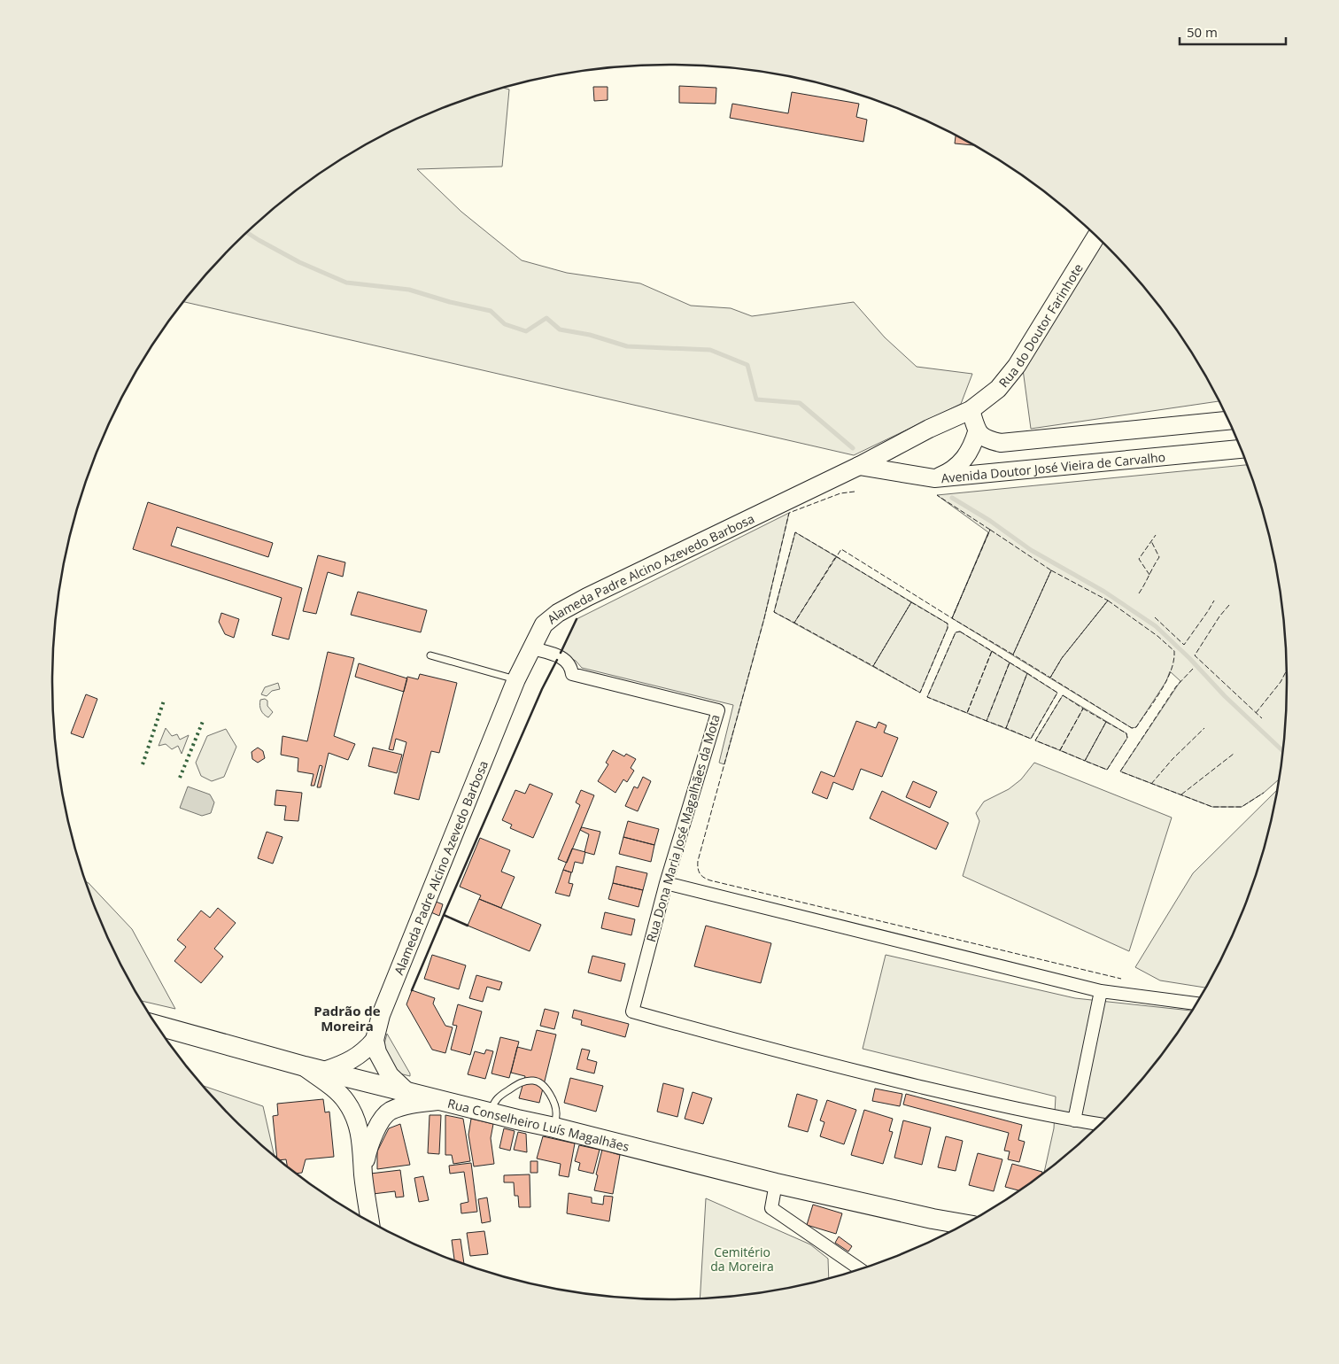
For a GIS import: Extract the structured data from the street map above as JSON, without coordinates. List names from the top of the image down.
{
  "streets": {
    "main road": [
      "Rua do Doutor Farinhote",
      "Avenida Doutor José Vieira de Carvalho",
      "Alameda Padre Alcino Azevedo Barbosa",
      "Rua Conselheiro Luís Magalhães"
    ],
    "street": ["Rua Dona Maria José Magalhães da Mota"]
  },
  "crossings": [
    ["Rua do Doutor Farinhote", "Alameda Padre Alcino Azevedo Barbosa"],
    ["Avenida Doutor José Vieira de Carvalho", "Alameda Padre Alcino Azevedo Barbosa"],
    ["Alameda Padre Alcino Azevedo Barbosa", "Rua Dona Maria José Magalhães da Mota"]
  ],
  "districts": ["Padrão de Moreira"],
  "parks": ["Cemitério da Moreira"],
  "scale_bar": "50 m"
}
